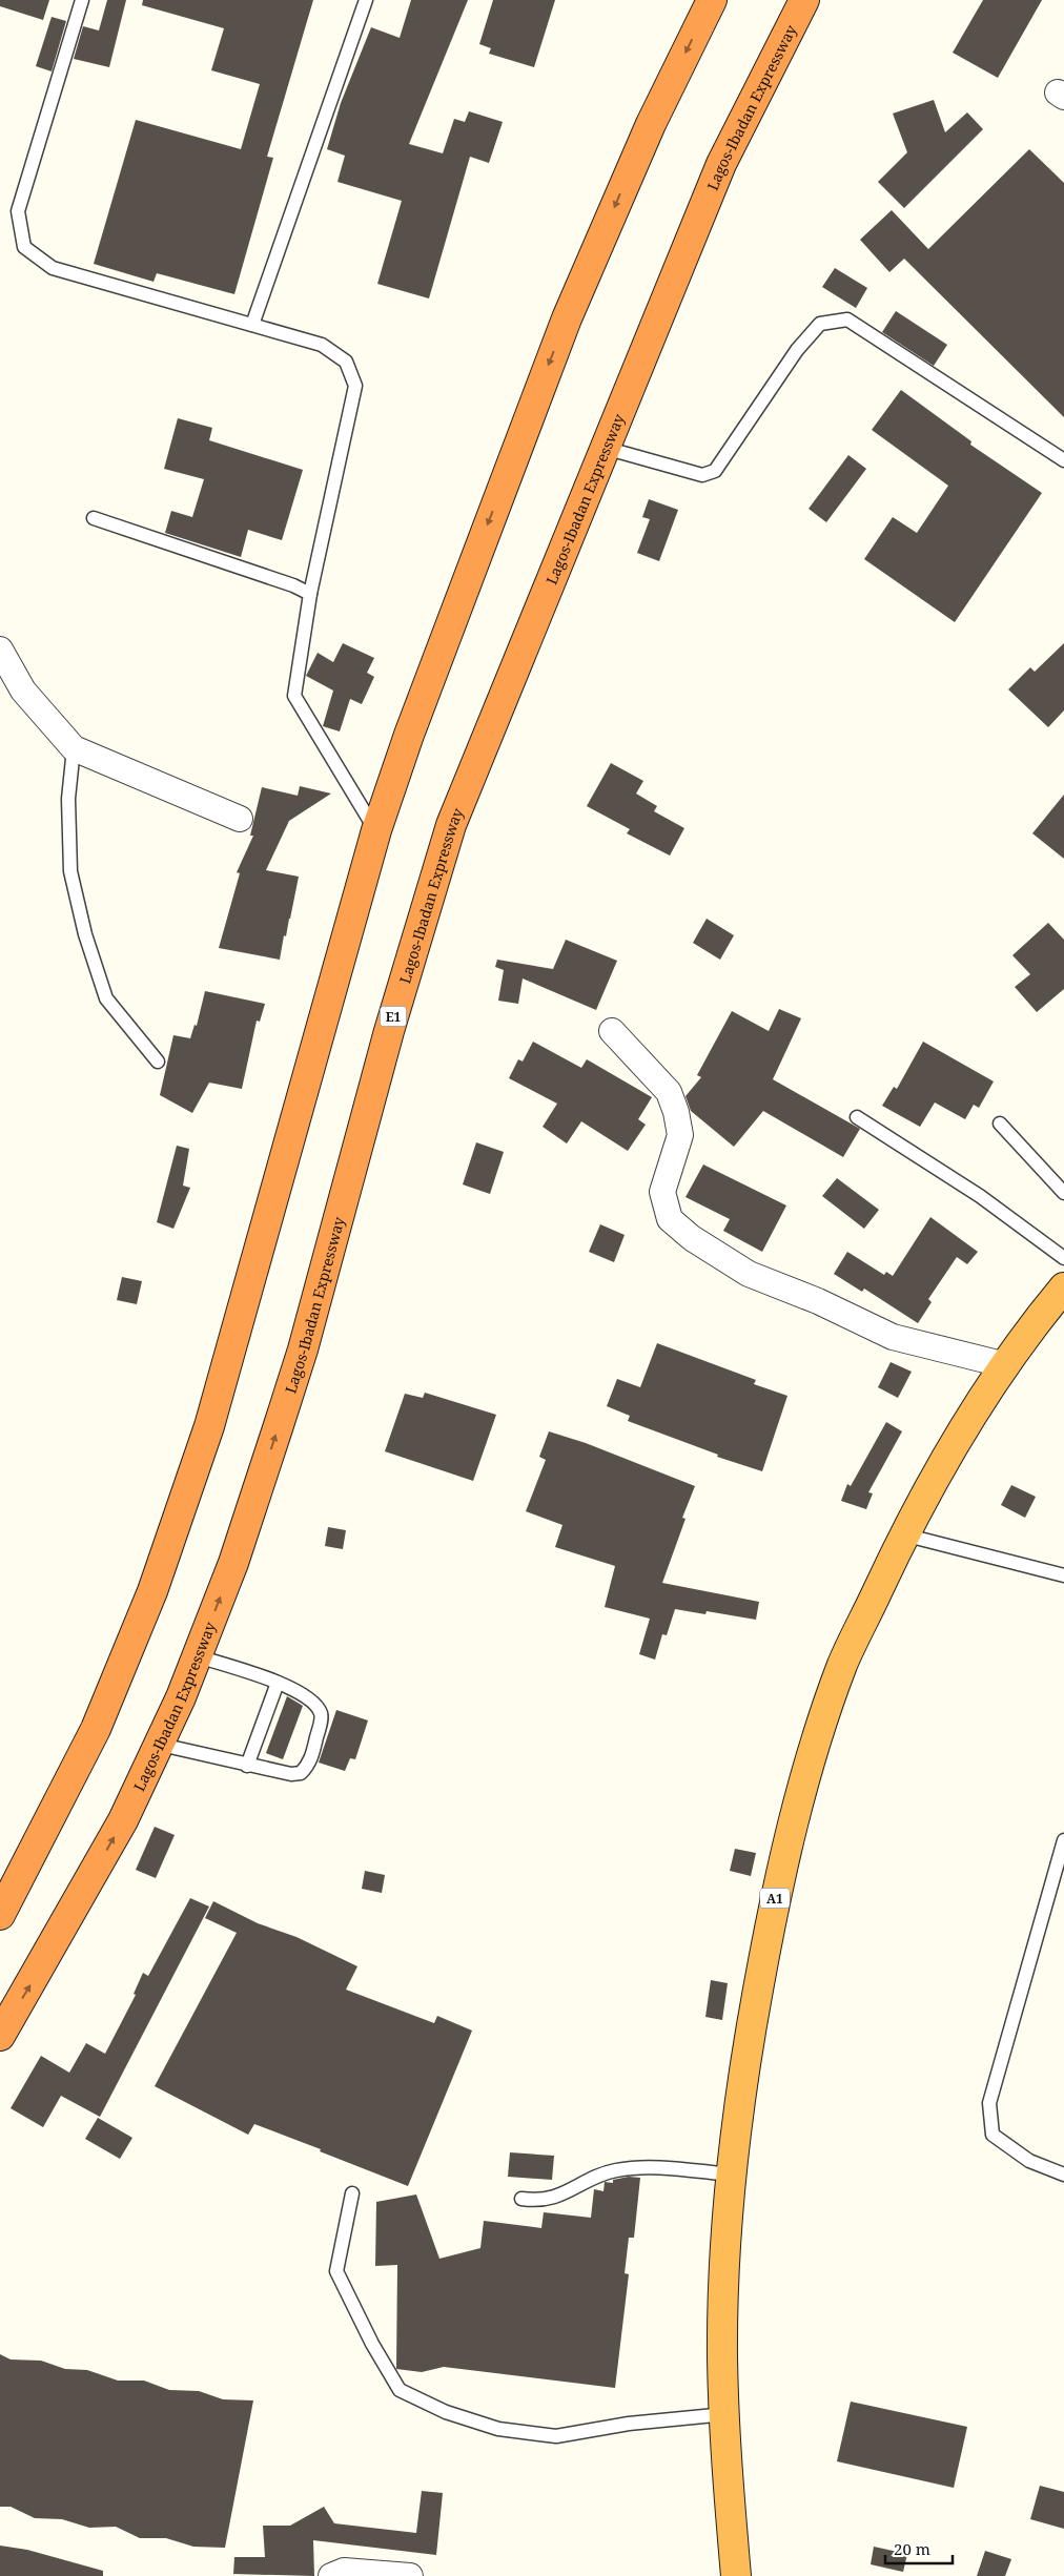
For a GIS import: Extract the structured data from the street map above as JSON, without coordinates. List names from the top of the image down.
{
  "streets": {
    "highway": ["Lagos-Ibadan Expressway", "E1", "A1"]
  },
  "scale_bar": "20 m"
}
